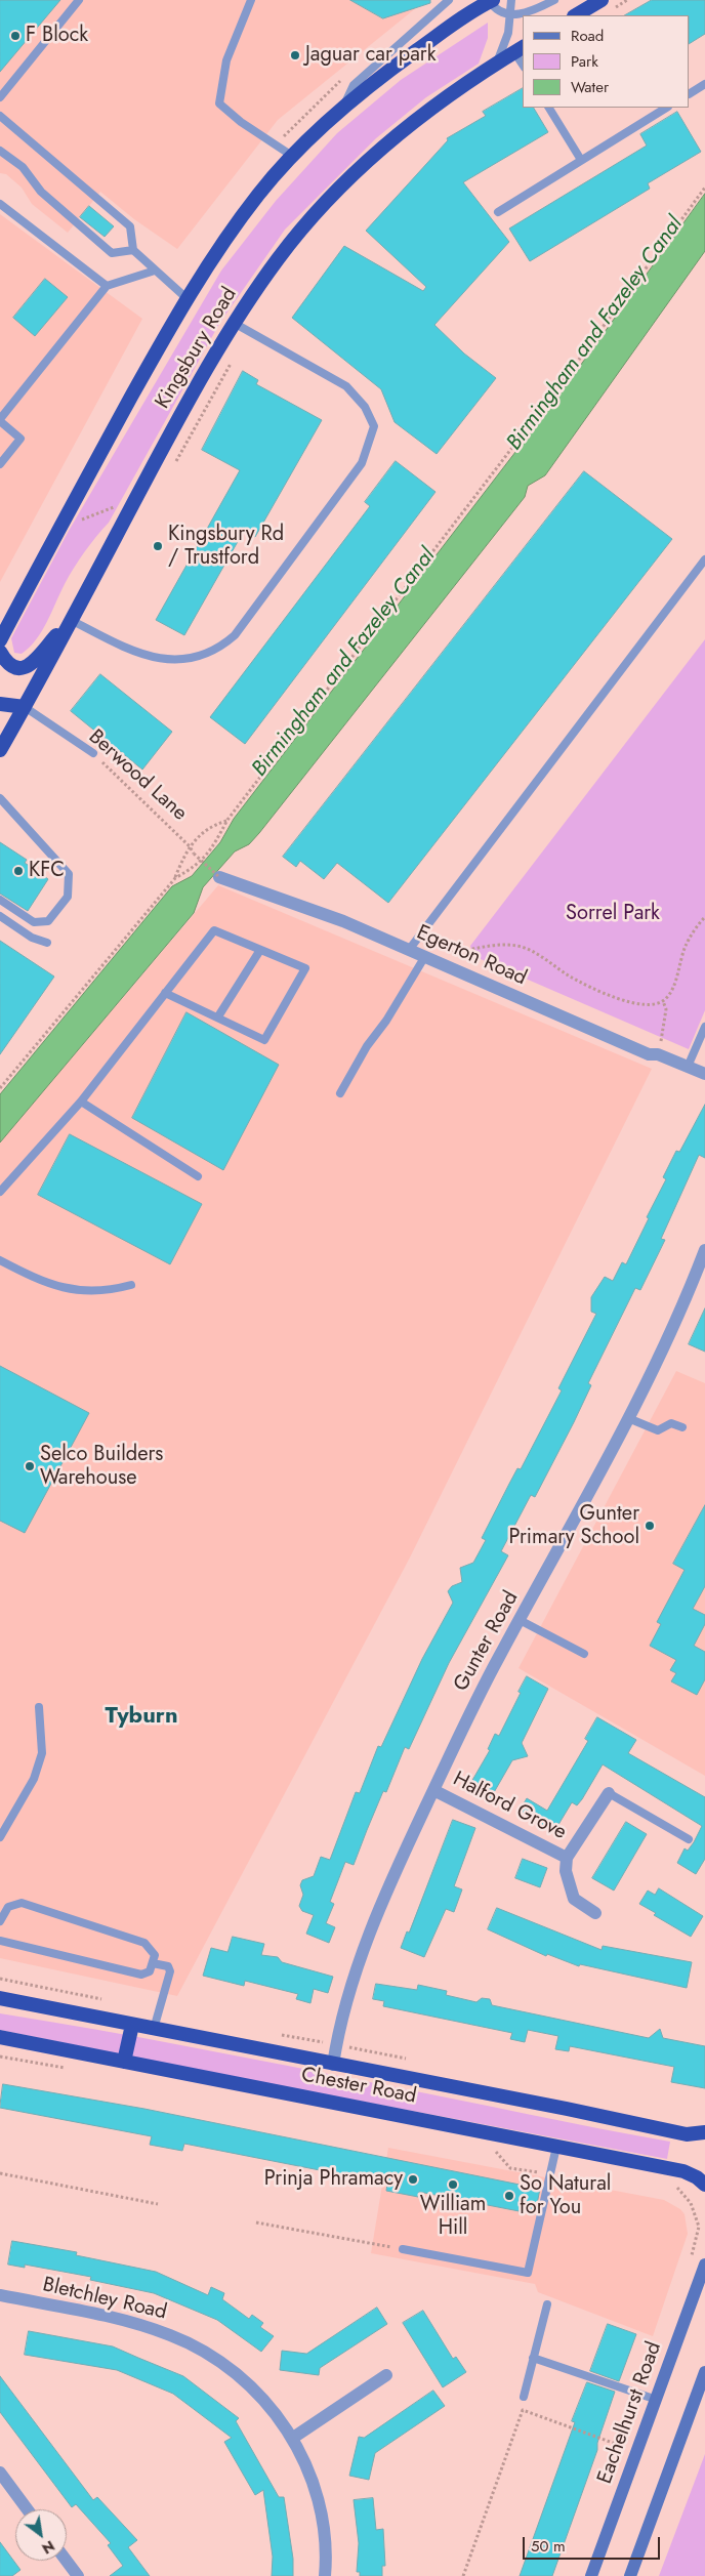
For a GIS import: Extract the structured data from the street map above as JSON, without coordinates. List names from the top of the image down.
{
  "streets": {
    "highway": ["Kingsbury Road", "Chester Road"],
    "main road": ["Eachelhurst Road"],
    "street": [
      "Egerton Road",
      "Gunter Road",
      "Halford Grove",
      "Bletchley Road"
    ],
    "lane": ["Berwood Lane"]
  },
  "crossings": [
    ["Kingsbury Road", "Berwood Lane"],
    ["Berwood Lane", "Egerton Road"],
    ["Gunter Road", "Halford Grove"],
    ["Gunter Road", "Chester Road"]
  ],
  "districts": ["Tyburn"],
  "water": ["Birmingham and Fazeley Canal"],
  "parks": ["Sorrel Park"],
  "places": [
    "F Block",
    "Jaguar car park",
    "Kingsbury Rd / Trustford",
    "KFC",
    "Selco Builders Warehouse",
    "Gunter Primary School",
    "Prinja Phramacy",
    "William Hill",
    "So Natural for You"
  ],
  "legend": ["Road", "Park", "Water"],
  "scale_bar": "50 m",
  "north": "bottom right"
}
